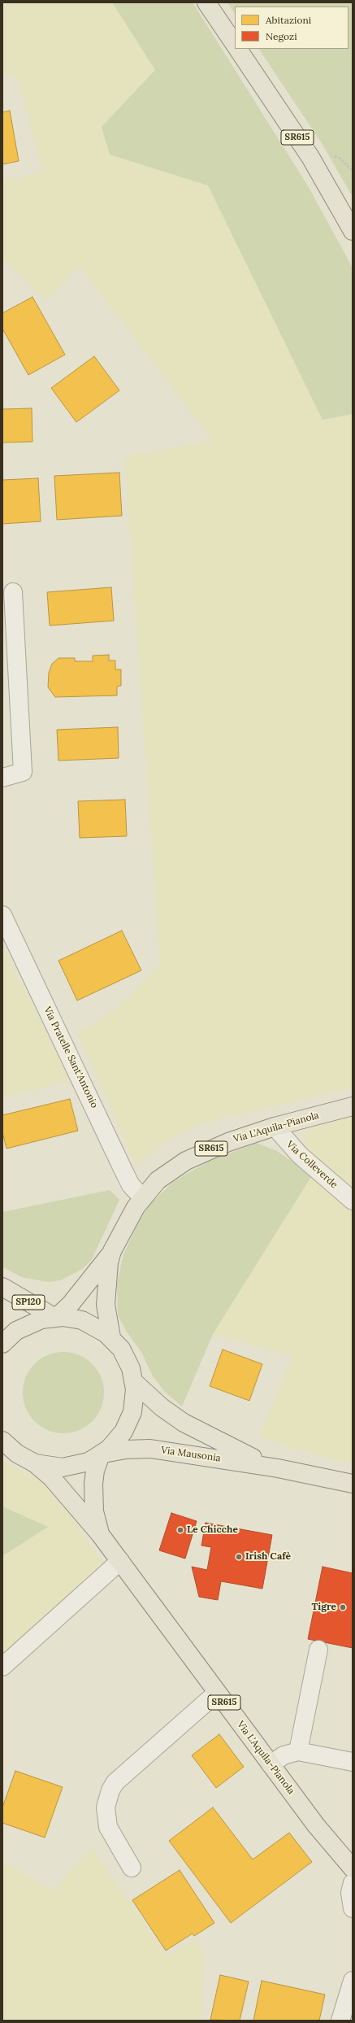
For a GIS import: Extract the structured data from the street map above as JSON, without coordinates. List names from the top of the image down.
{
  "streets": {
    "main road": [
      "SR615",
      "Via L'Aquila-Pianola",
      "SP120",
      "Via Mausonia"
    ],
    "street": ["Via Pratelle Sant'Antonio", "Via Colleverde"]
  },
  "crossings": [
    ["Via Pratelle Sant'Antonio", "Via L'Aquila-Pianola"],
    ["Via L'Aquila-Pianola", "Via Colleverde"],
    ["Via L'Aquila-Pianola", "SP120"],
    ["Via L'Aquila-Pianola", "Via Mausonia"]
  ],
  "places": ["Le Chicche", "Irish Cafè", "Tigre"],
  "legend": ["Abitazioni", "Negozi"]
}
